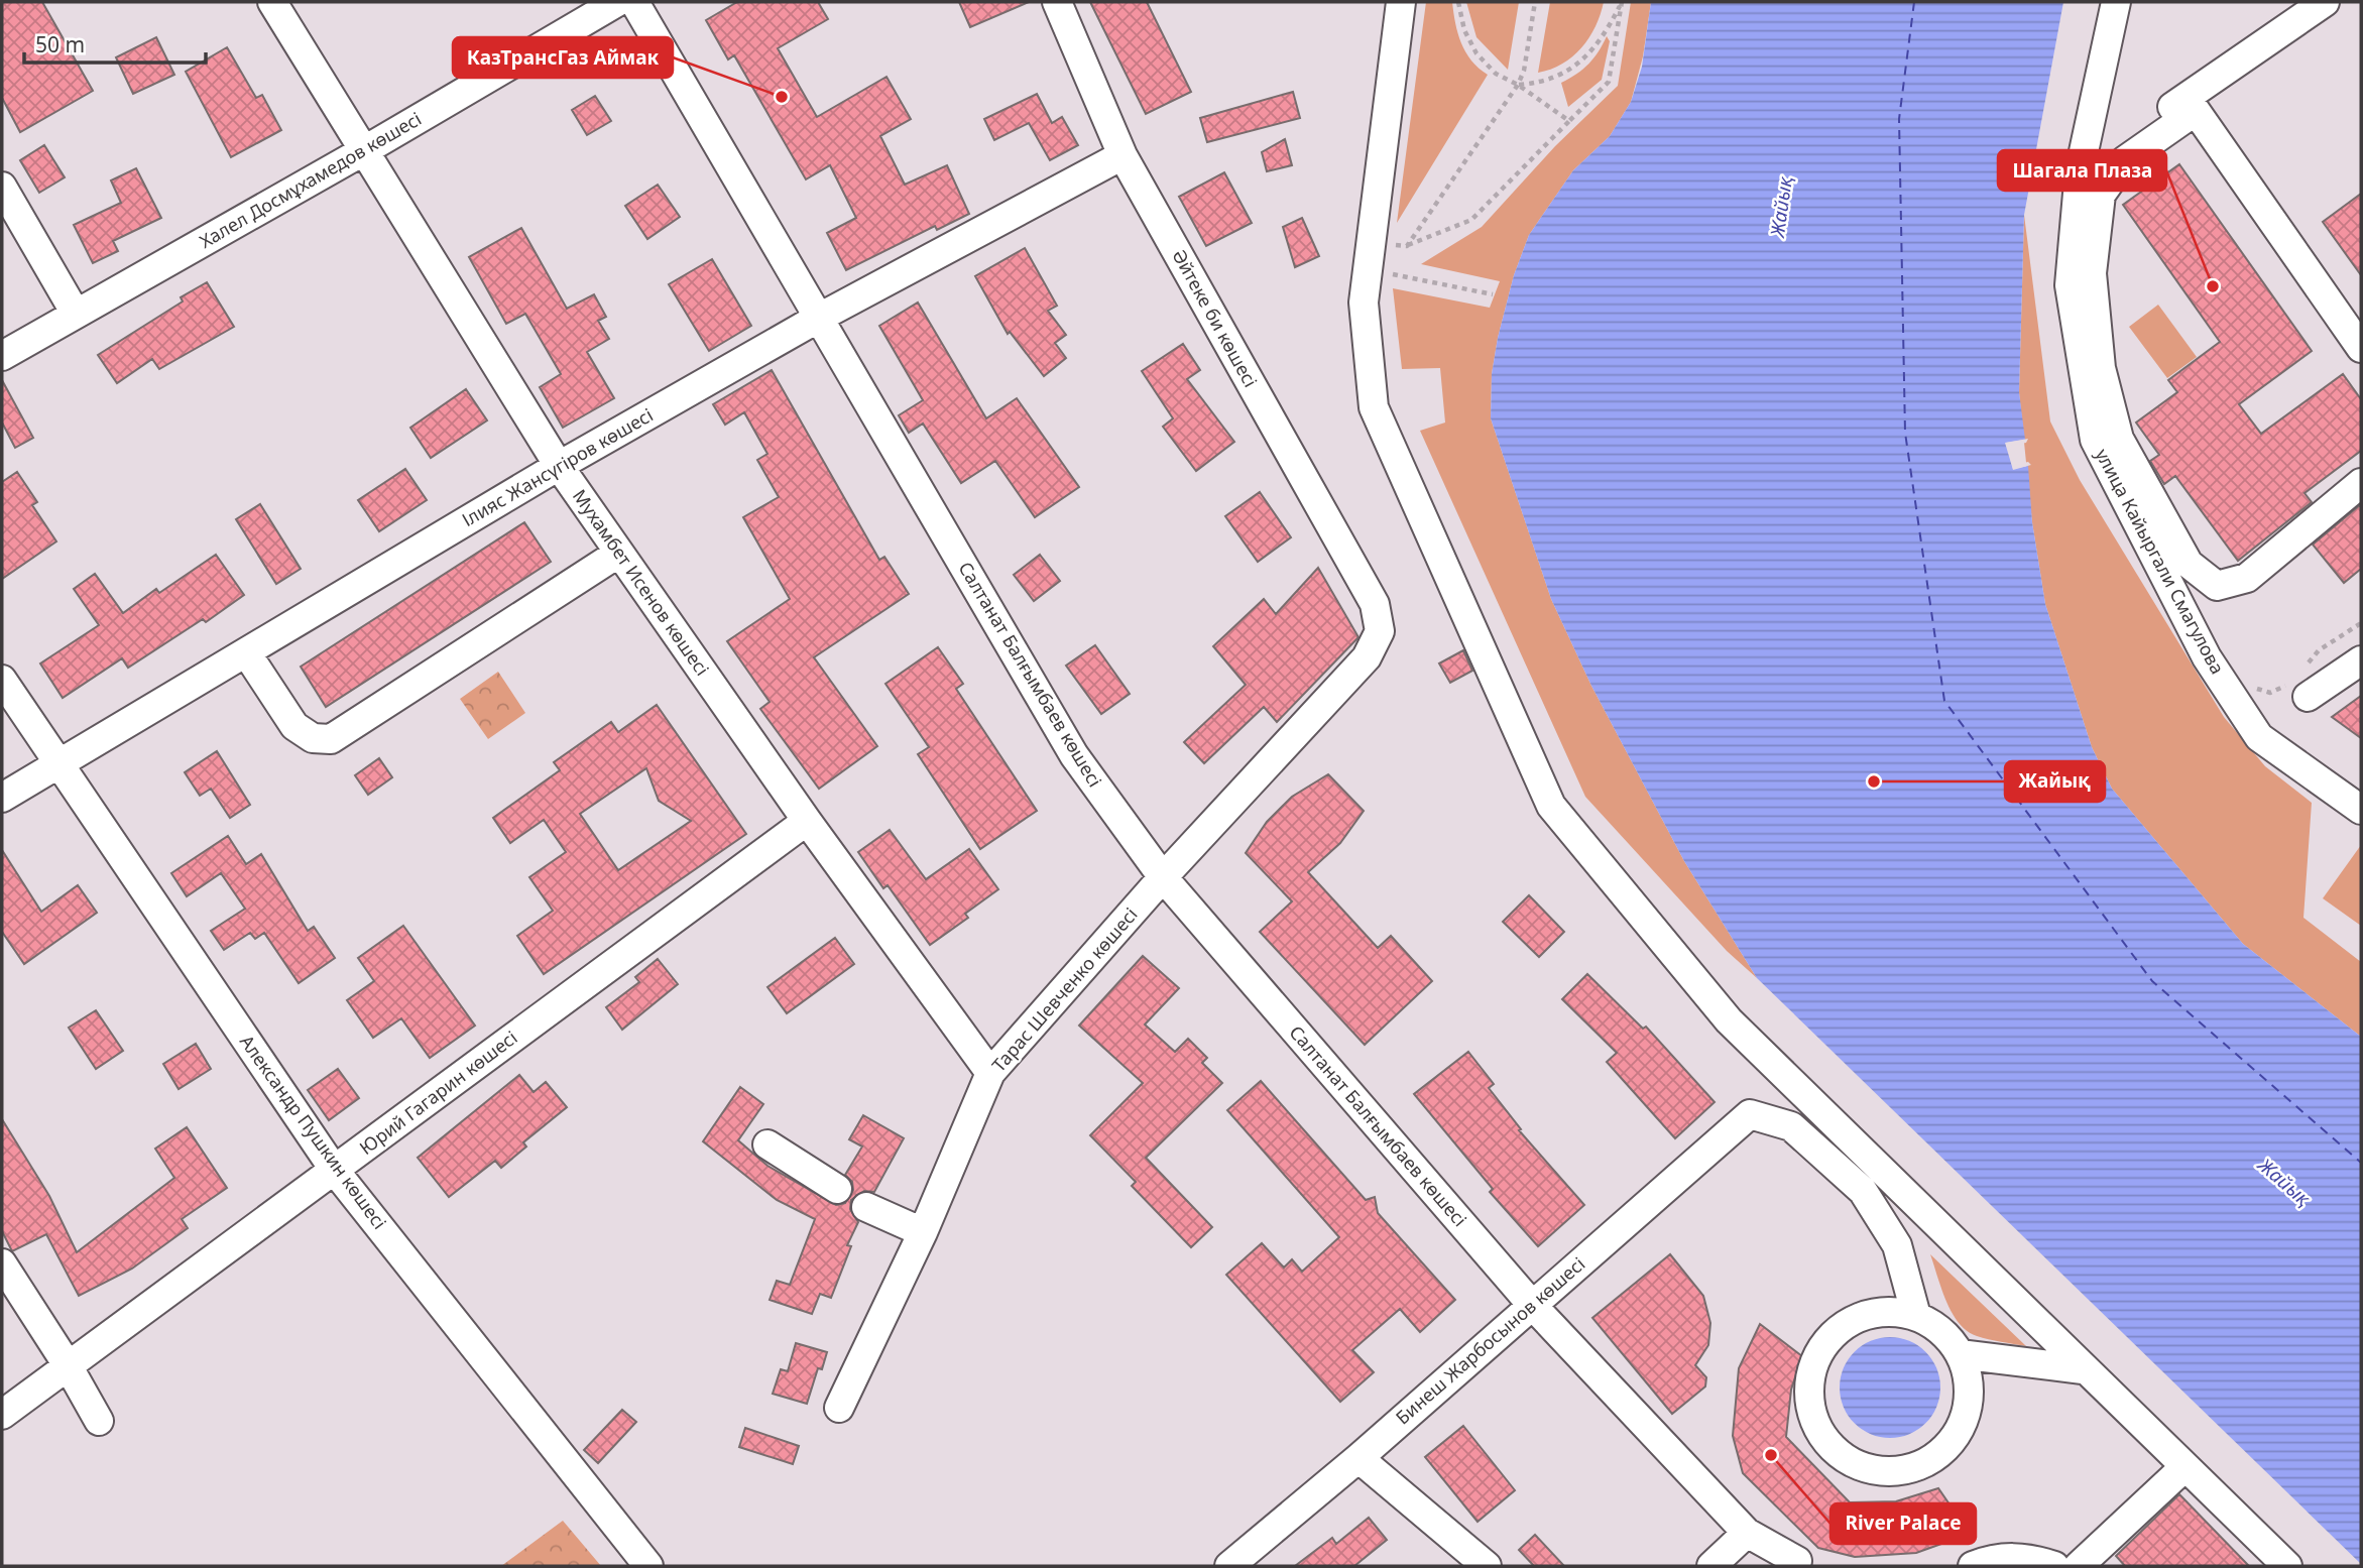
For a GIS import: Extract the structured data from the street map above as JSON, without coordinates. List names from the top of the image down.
{
  "streets": {
    "street": [
      "Халел Досмұхамедов көшесі",
      "Әйтеке би көшесі",
      "Ілияс Жансүгіров көшесі",
      "улица Кайыргали Смагулова",
      "Мухамбет Исенов көшесі",
      "Салтанат Балғымбаев көшесі",
      "Тарас Шевченко көшесі",
      "Юрий Гагарин көшесі",
      "Александр Пушкин көшесі",
      "Бинеш Жарбосынов көшесі"
    ]
  },
  "crossings": [
    ["Халел Досмұхамедов көшесі", "Мухамбет Исенов көшесі"],
    ["Әйтеке би көшесі", "Ілияс Жансүгіров көшесі"],
    ["Әйтеке би көшесі", "Тарас Шевченко көшесі"],
    ["Ілияс Жансүгіров көшесі", "Мухамбет Исенов көшесі"],
    ["Ілияс Жансүгіров көшесі", "Салтанат Балғымбаев көшесі"],
    ["Ілияс Жансүгіров көшесі", "Александр Пушкин көшесі"],
    ["Мухамбет Исенов көшесі", "Тарас Шевченко көшесі"],
    ["Мухамбет Исенов көшесі", "Юрий Гагарин көшесі"],
    ["Салтанат Балғымбаев көшесі", "Тарас Шевченко көшесі"],
    ["Салтанат Балғымбаев көшесі", "Бинеш Жарбосынов көшесі"],
    ["Юрий Гагарин көшесі", "Александр Пушкин көшесі"]
  ],
  "water": ["Жайық"],
  "places": [
    "КазТрансГаз Аймак",
    "Шагала Плаза",
    "Жайық",
    "River Palace"
  ],
  "scale_bar": "50 m"
}
